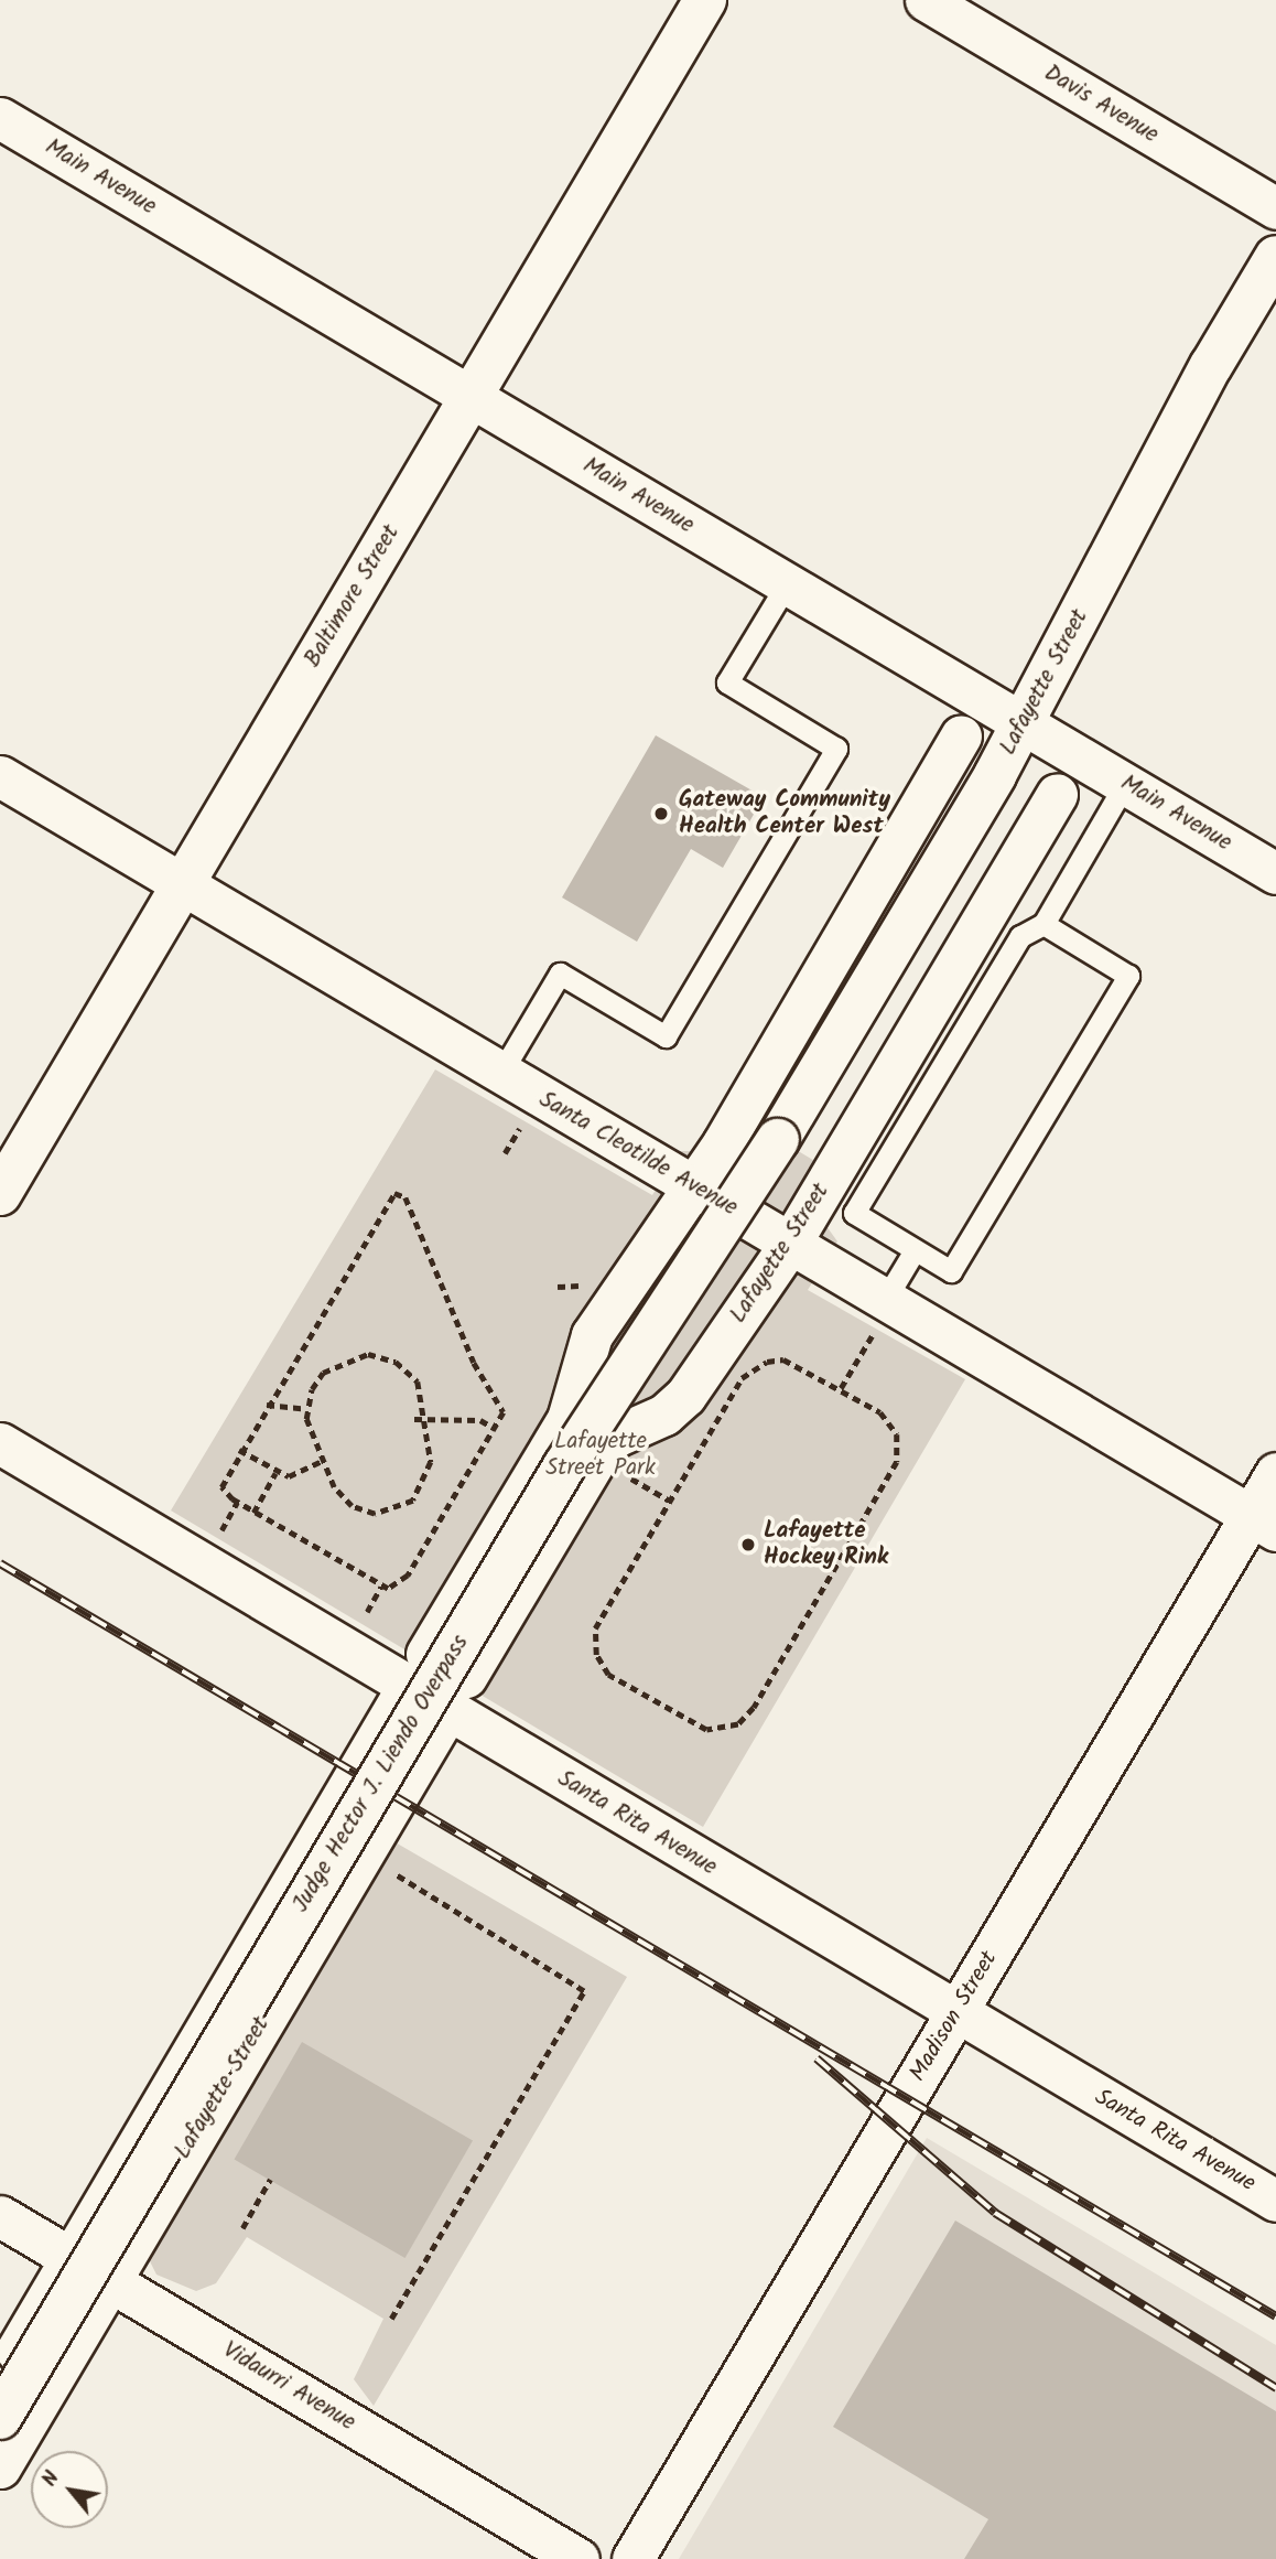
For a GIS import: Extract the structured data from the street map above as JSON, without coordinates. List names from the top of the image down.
{
  "streets": {
    "main road": ["Baltimore Street", "Lafayette Street", "Judge Hector J. Liendo Overpass"],
    "street": [
      "Davis Avenue",
      "Main Avenue",
      "Santa Cleotilde Avenue",
      "Santa Rita Avenue",
      "Madison Street",
      "Vidaurri Avenue"
    ]
  },
  "crossings": [
    ["Main Avenue", "Baltimore Street"],
    ["Main Avenue", "Lafayette Street"],
    ["Baltimore Street", "Santa Cleotilde Avenue"],
    ["Lafayette Street", "Santa Cleotilde Avenue"],
    ["Lafayette Street", "Judge Hector J. Liendo Overpass"],
    ["Lafayette Street", "Santa Rita Avenue"],
    ["Lafayette Street", "Vidaurri Avenue"],
    ["Santa Cleotilde Avenue", "Madison Street"],
    ["Santa Rita Avenue", "Madison Street"]
  ],
  "parks": ["Lafayette Street Park"],
  "places": ["Gateway Community Health Center West", "Lafayette Hockey Rink"],
  "north": "top left"
}
